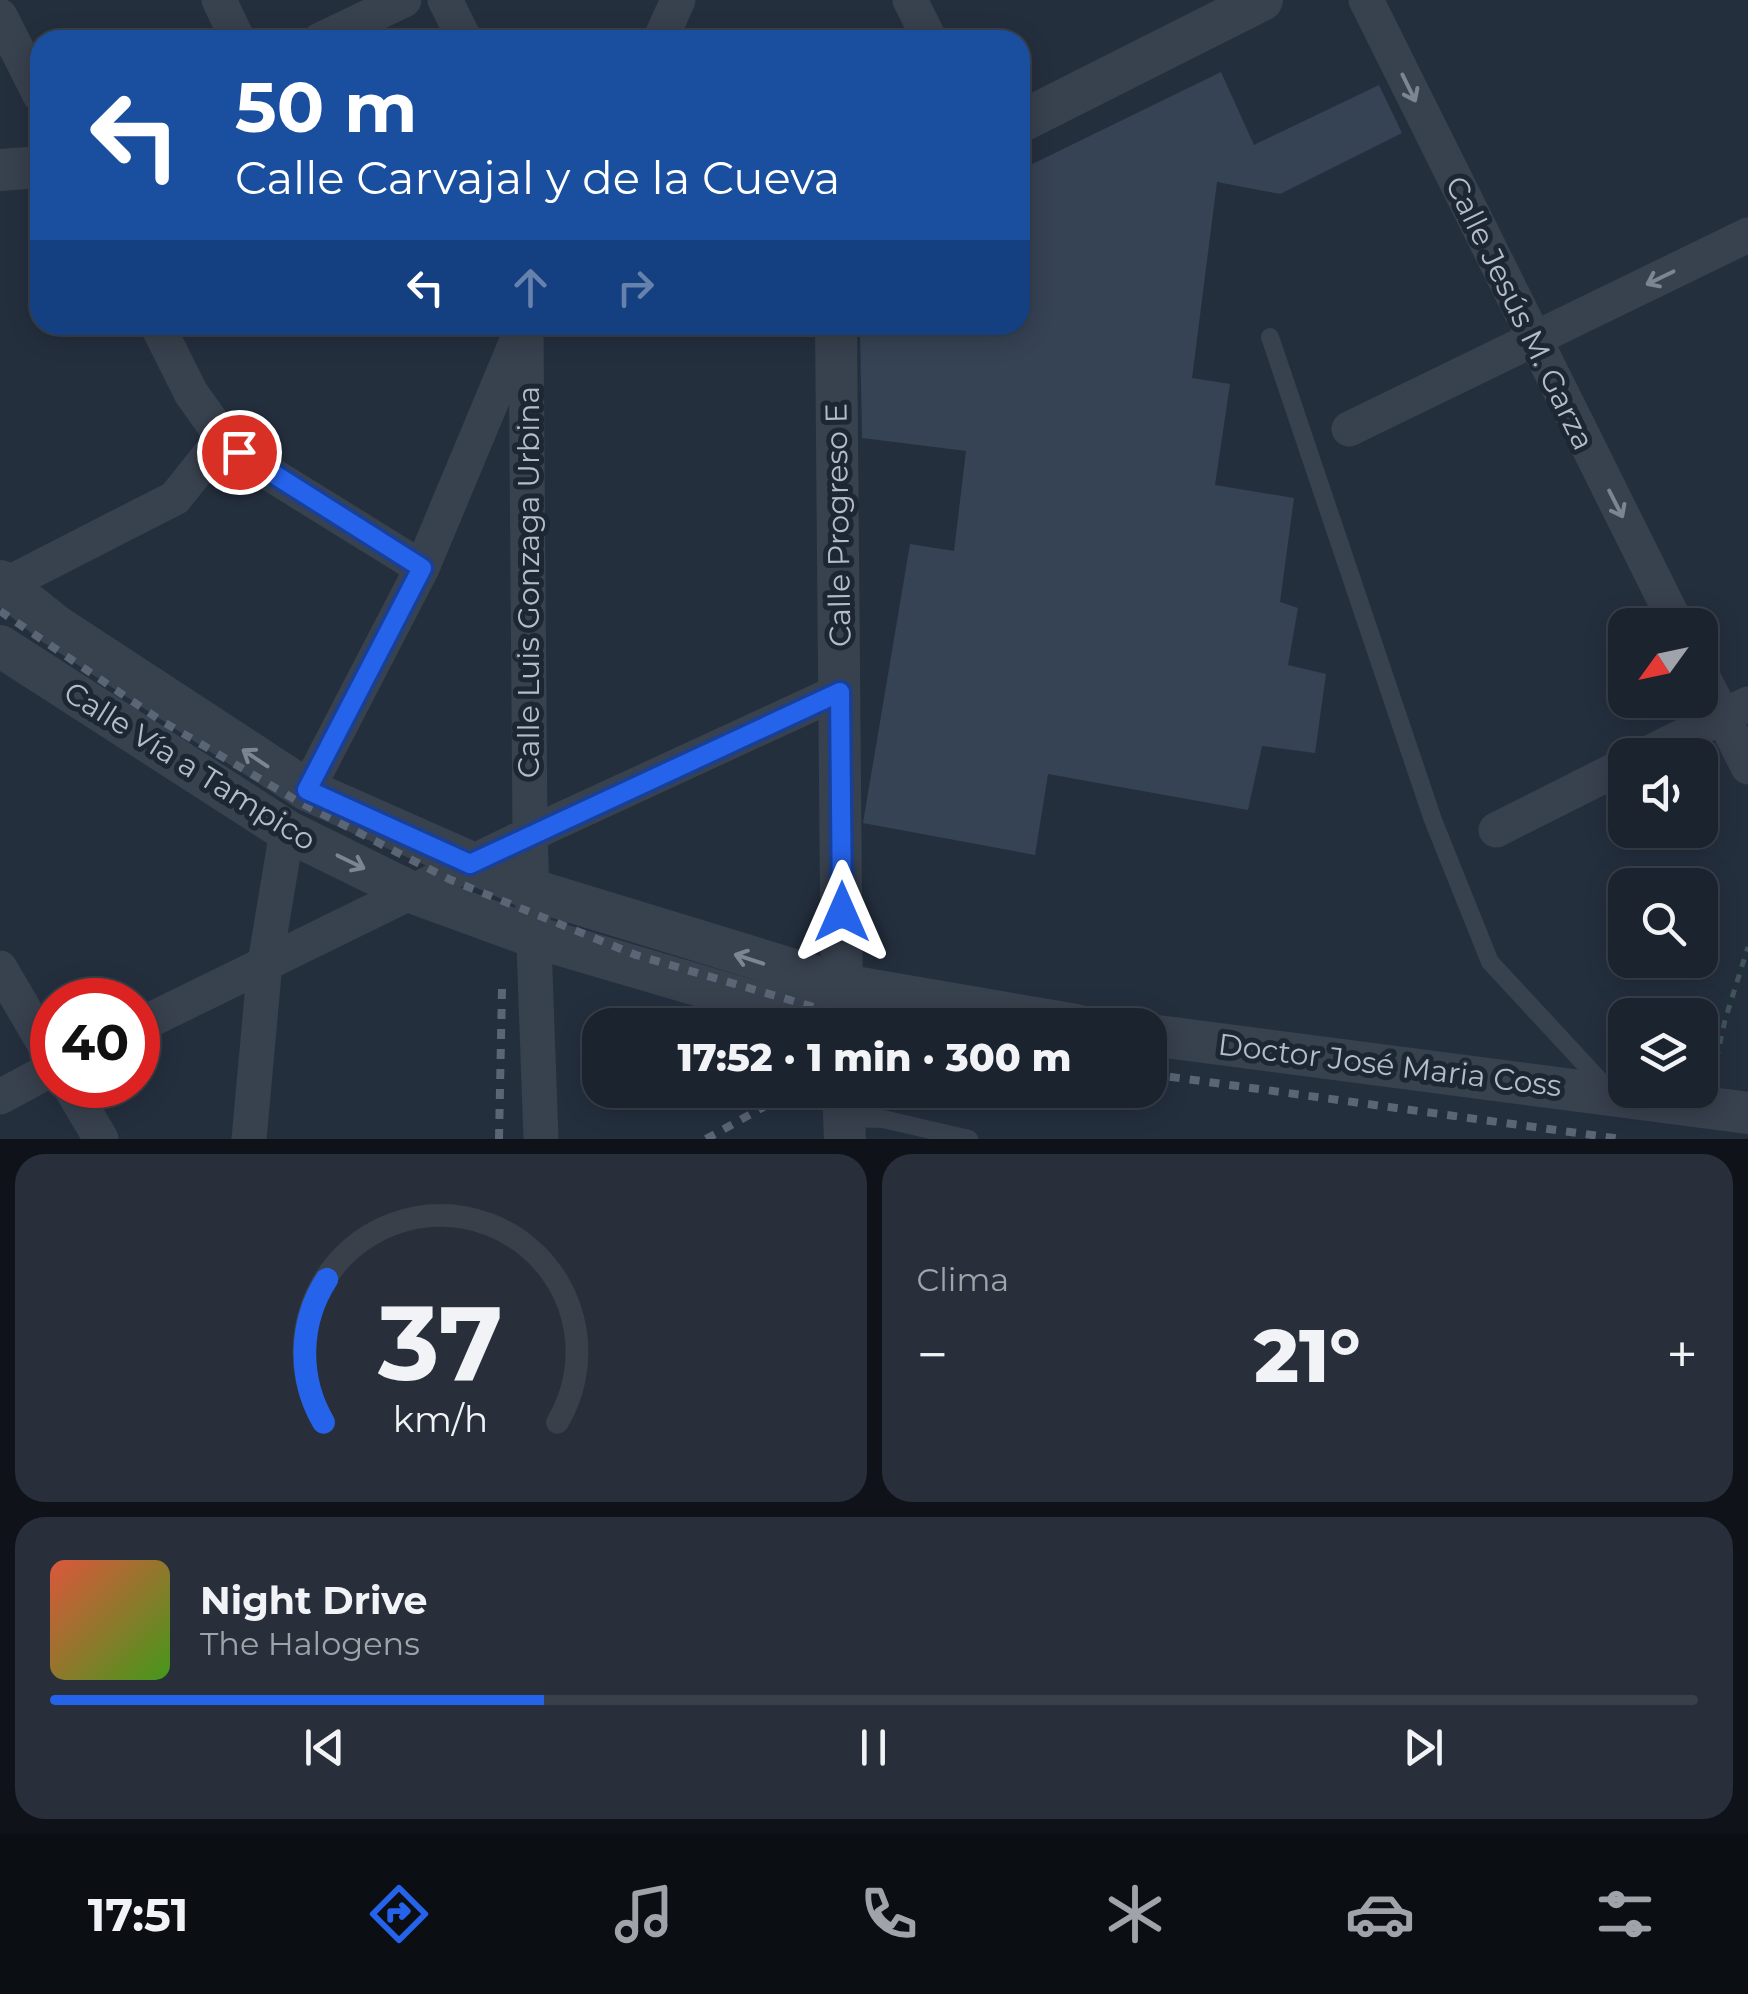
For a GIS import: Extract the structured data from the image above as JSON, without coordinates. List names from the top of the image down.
{
  "streets": {
    "street": [
      "Calle Jesús M. Garza",
      "Calle Progreso E",
      "Calle Luis Gonzaga Urbina",
      "Calle Vía a Tampico",
      "Doctor José Maria Coss"
    ]
  },
  "crossings": [
    ["Calle Luis Gonzaga Urbina", "Calle Vía a Tampico"]
  ],
  "one_way": ["Calle Jesús M. Garza"],
  "north": "bottom left",
  "page": {
    "turn": ["50 m", "Calle Carvajal y de la Cueva"],
    "limit": "40",
    "trip": "17:52 · 1 min · 300 m",
    "tile": "Clima",
    "heat": ["−", "21°", "+"],
    "song": ["Night Drive", "The Halogens"],
    "tabs": "17:51",
    "gauge": ["37", "km/h"]
  }
}
